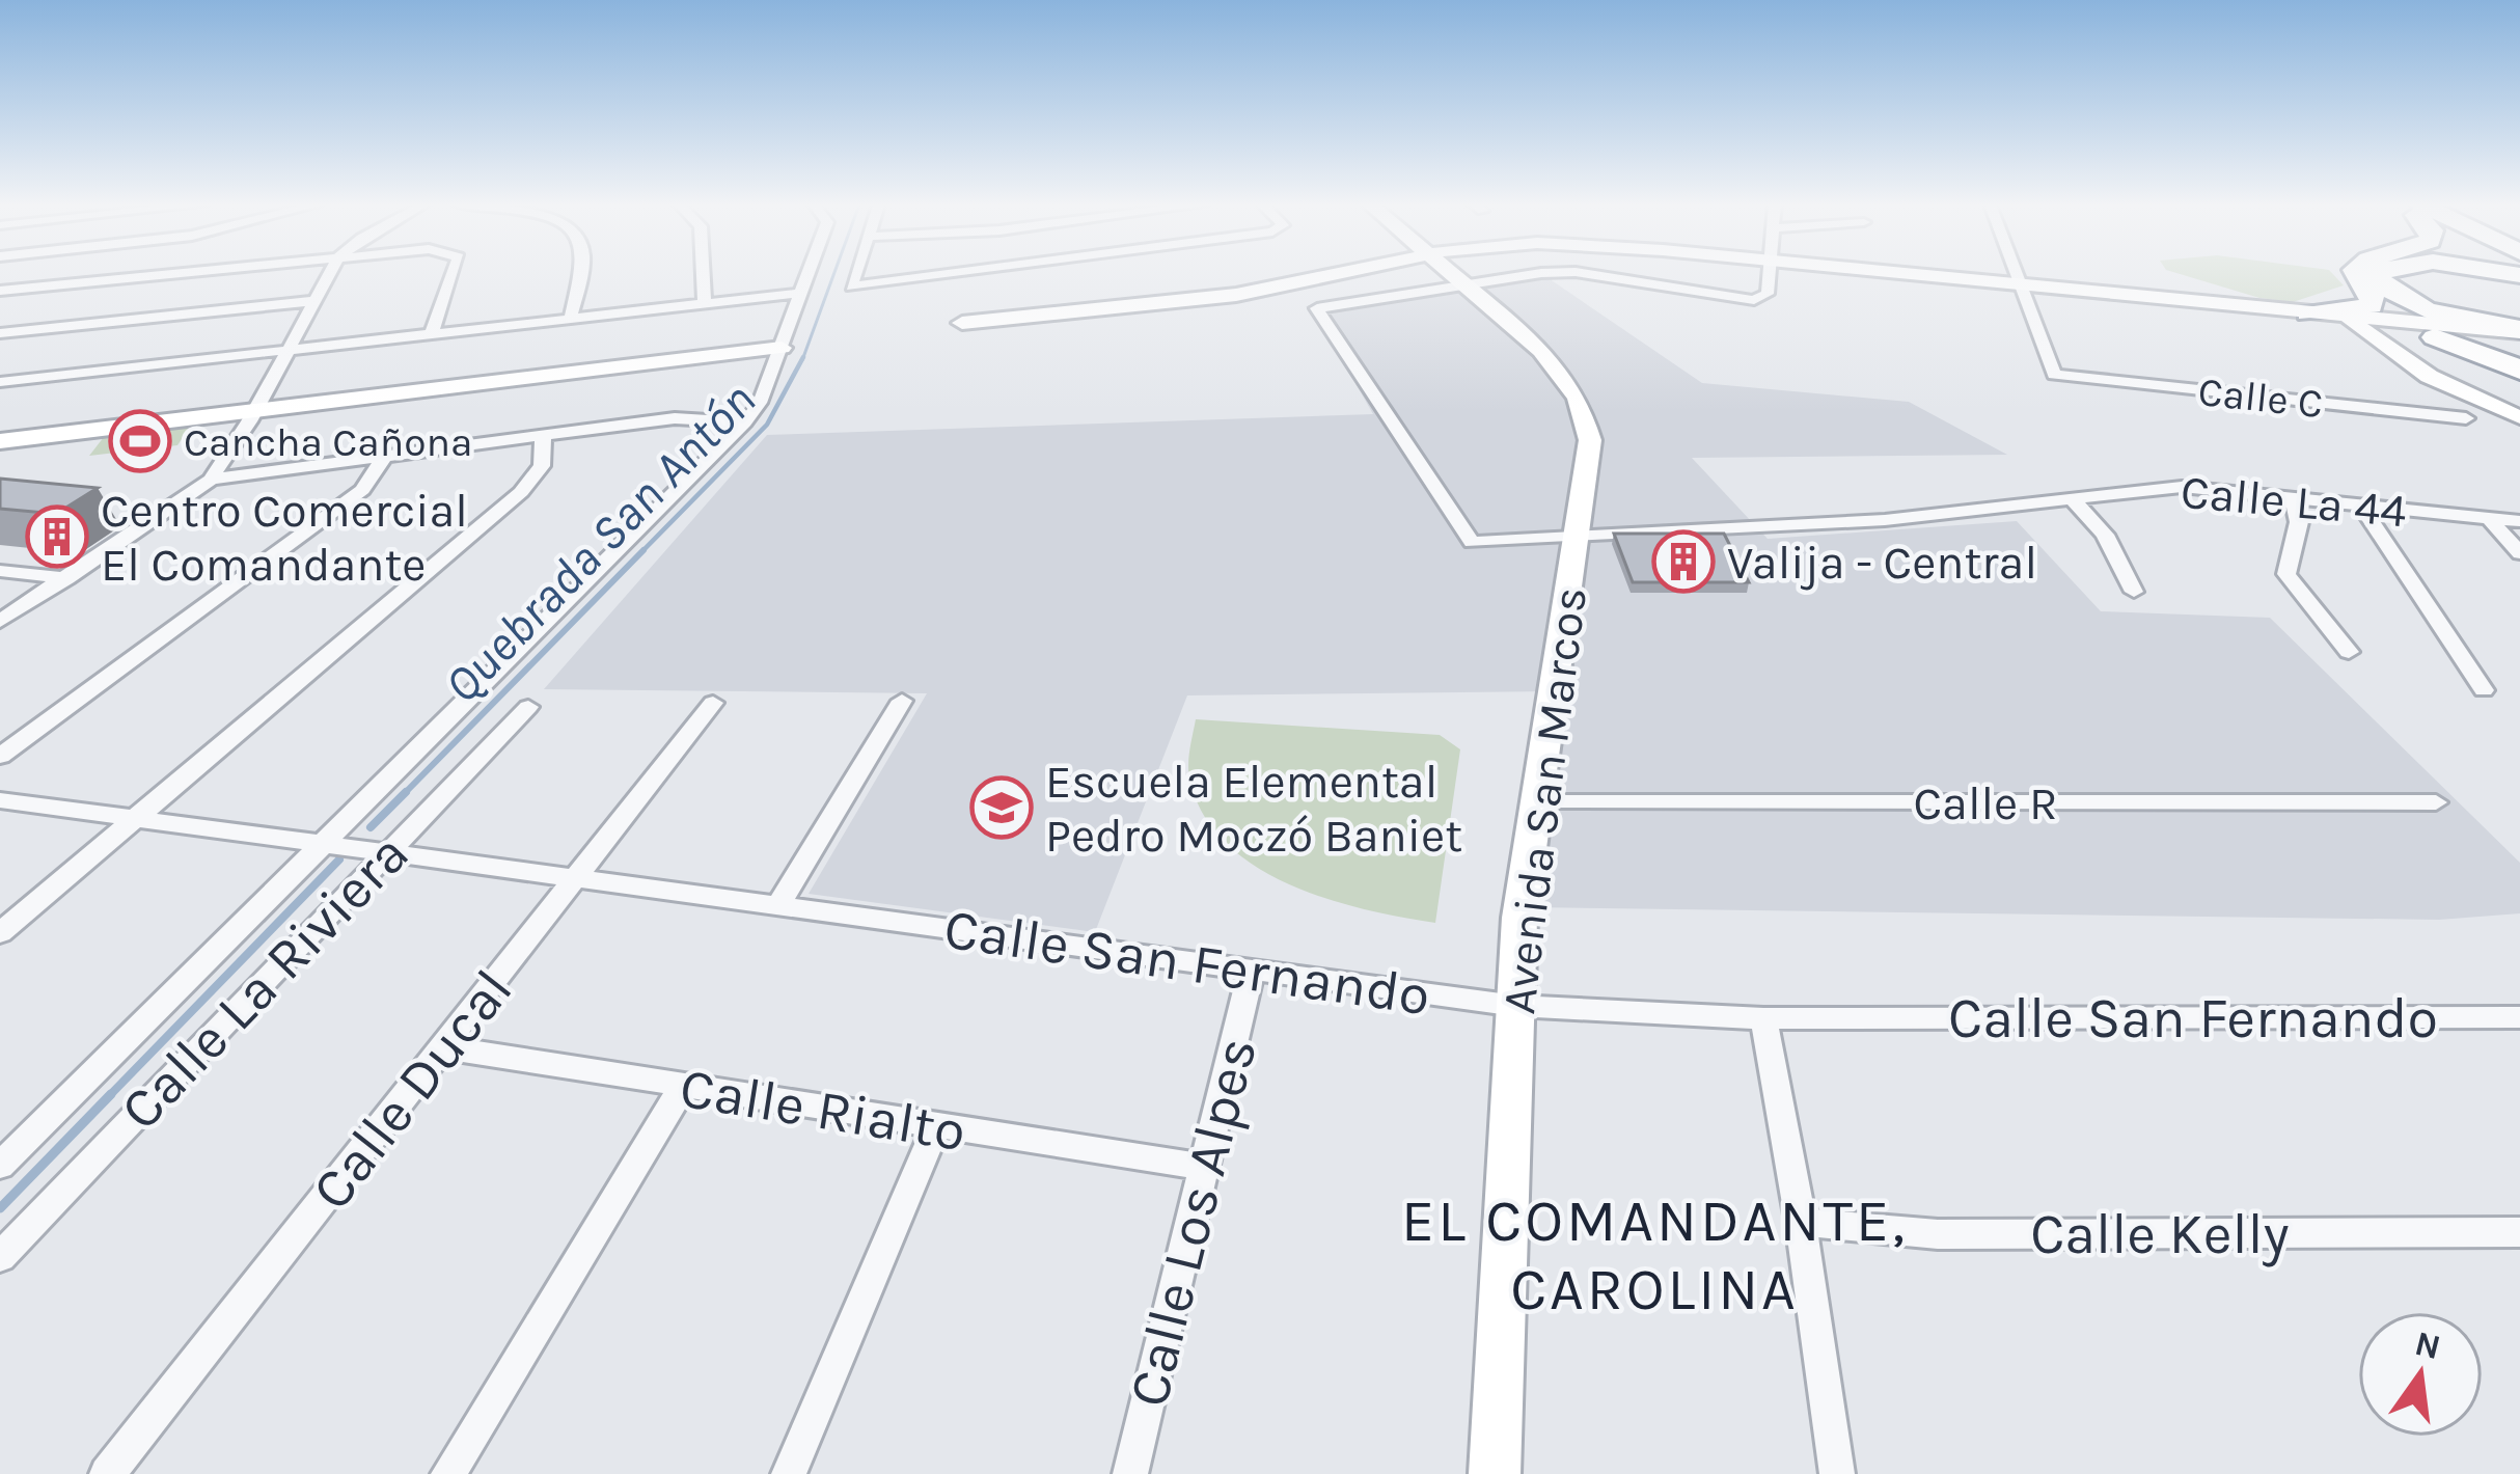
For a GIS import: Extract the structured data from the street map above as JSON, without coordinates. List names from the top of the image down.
{
  "streets": {
    "street": [
      "Calle C",
      "Calle La 44",
      "Avenida San Marcos",
      "Calle R",
      "Calle San Fernando",
      "Calle La Riviera",
      "Calle Ducal",
      "Calle Rialto",
      "Calle Los Alpes",
      "Calle Kelly"
    ]
  },
  "crossings": [
    ["Calle La 44", "Avenida San Marcos"],
    ["Avenida San Marcos", "Calle R"],
    ["Avenida San Marcos", "Calle San Fernando"],
    ["Calle San Fernando", "Calle La Riviera"],
    ["Calle San Fernando", "Calle Ducal"],
    ["Calle San Fernando", "Calle Los Alpes"],
    ["Calle Ducal", "Calle Rialto"],
    ["Calle Rialto", "Calle Los Alpes"]
  ],
  "districts": ["EL COMANDANTE, CAROLINA"],
  "water": ["Quebrada San Antón"],
  "places": {
    "sports": ["Cancha Cañona"],
    "building": ["Centro Comercial El Comandante", "Valija - Central"],
    "school or university": ["Escuela Elemental Pedro Moczó Baniet"]
  },
  "north": "top"
}
